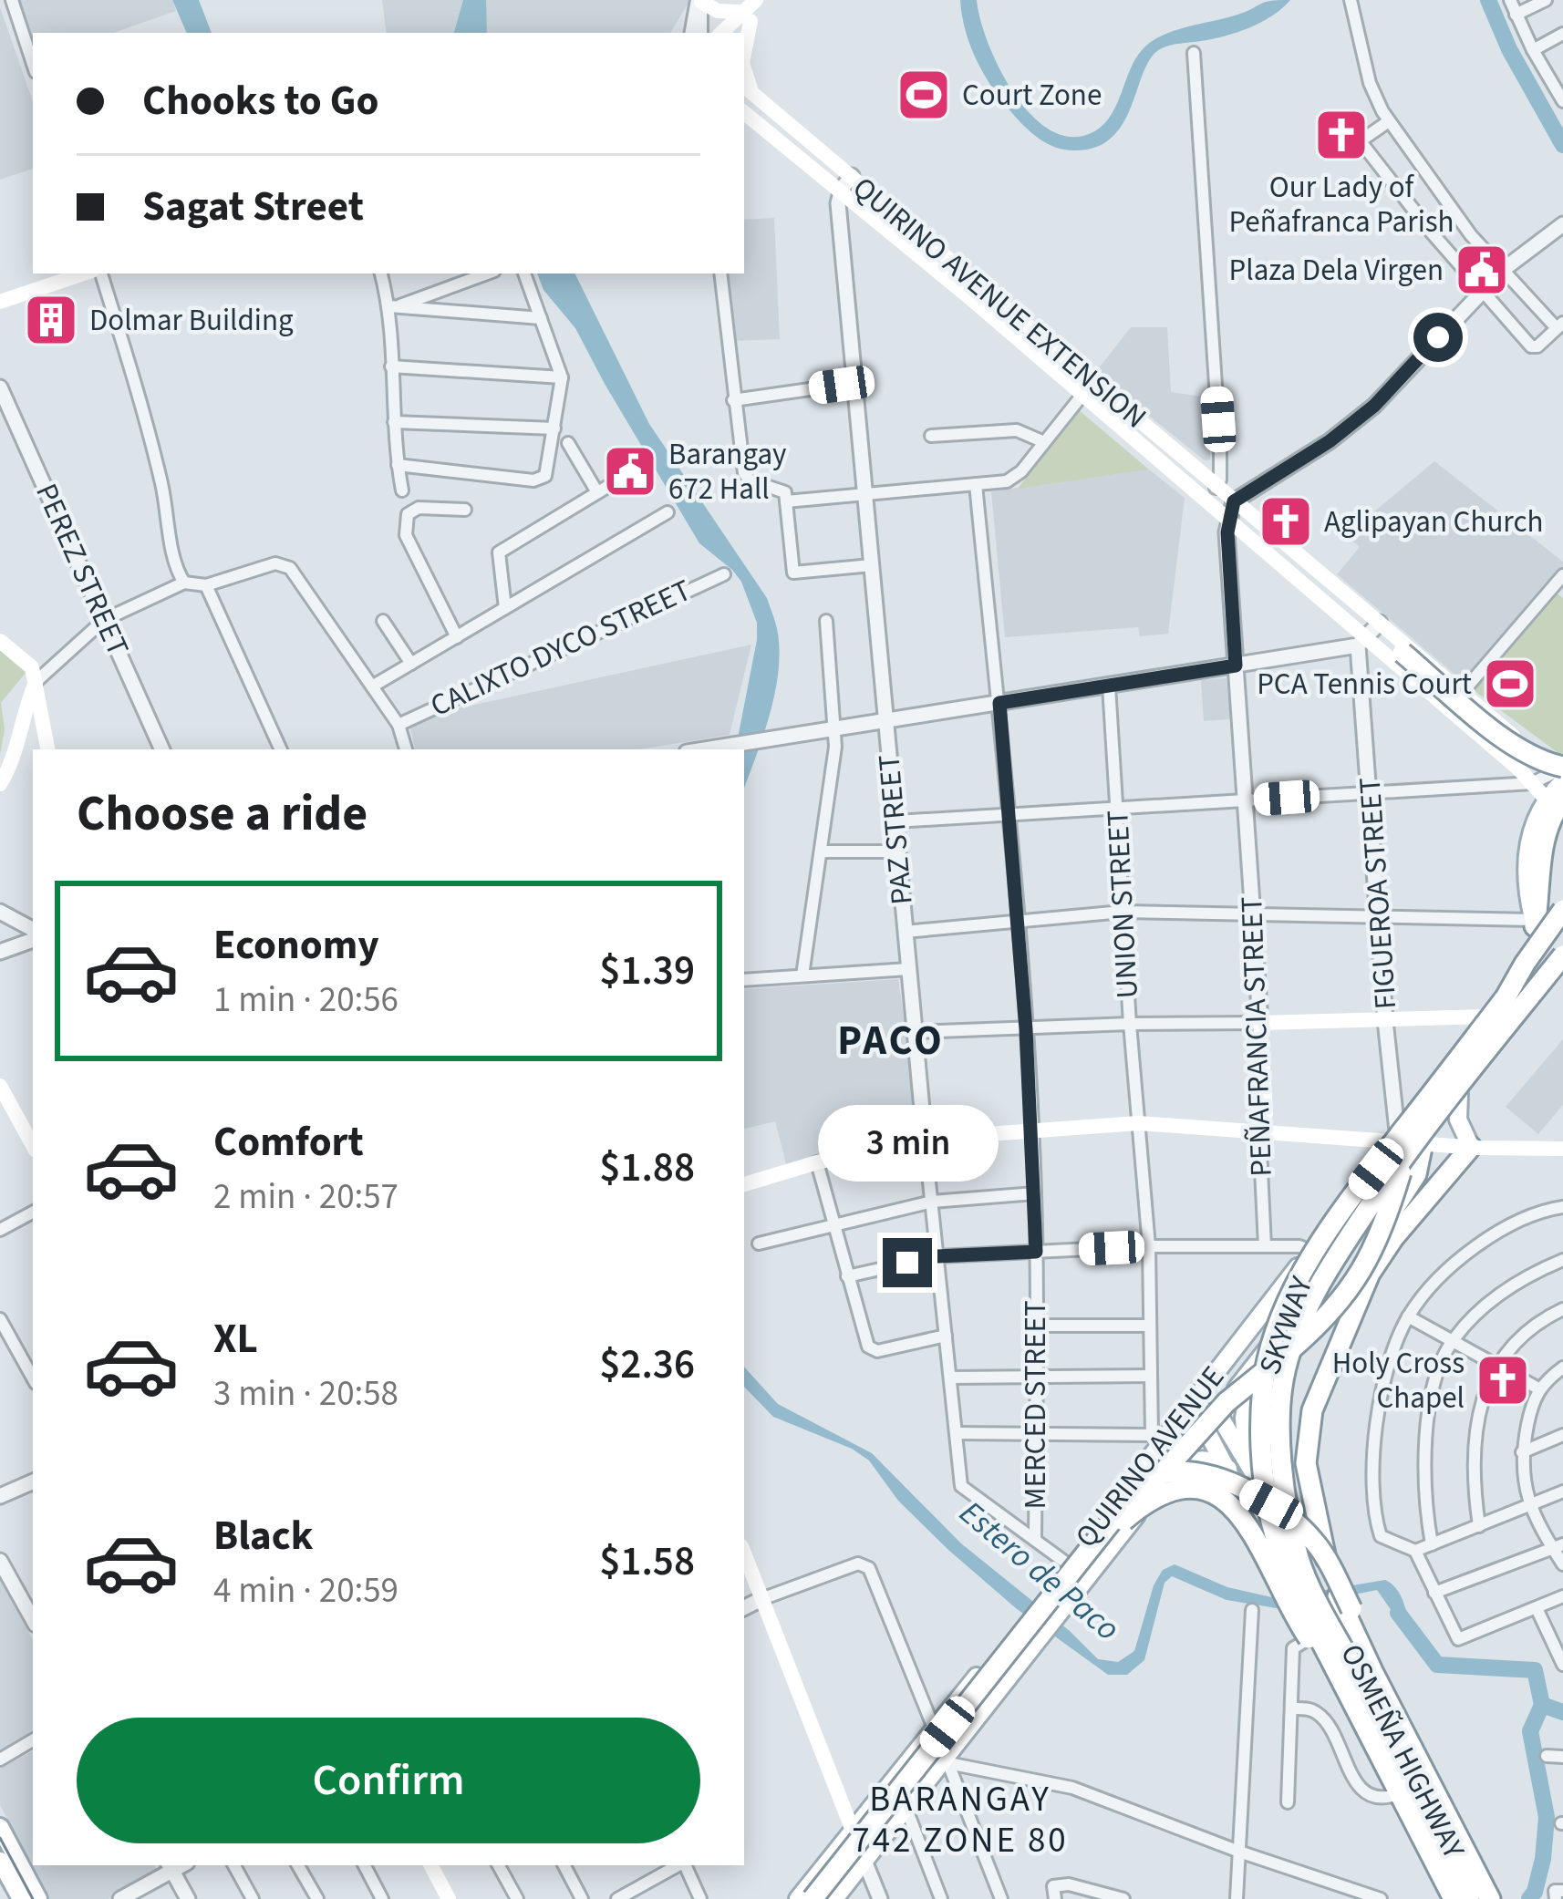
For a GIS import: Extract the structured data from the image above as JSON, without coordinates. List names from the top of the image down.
{
  "streets": {
    "highway": ["SKYWAY"],
    "main road": [
      "QUIRINO AVENUE EXTENSION",
      "PEÑAFRANCIA STREET",
      "QUIRINO AVENUE",
      "OSMEÑA HIGHWAY"
    ],
    "street": [
      "PEREZ STREET",
      "CALIXTO DYCO STREET",
      "PAZ STREET",
      "FIGUEROA STREET",
      "UNION STREET",
      "MERCED STREET"
    ]
  },
  "crossings": [
    ["QUIRINO AVENUE EXTENSION", "PAZ STREET"],
    ["QUIRINO AVENUE EXTENSION", "FIGUEROA STREET"],
    ["QUIRINO AVENUE EXTENSION", "PEÑAFRANCIA STREET"],
    ["PAZ STREET", "MERCED STREET"],
    ["FIGUEROA STREET", "SKYWAY"],
    ["FIGUEROA STREET", "QUIRINO AVENUE"],
    ["UNION STREET", "QUIRINO AVENUE"],
    ["SKYWAY", "QUIRINO AVENUE"],
    ["SKYWAY", "OSMEÑA HIGHWAY"]
  ],
  "districts": ["PACO", "BARANGAY 742 ZONE 80"],
  "water": ["Estero de Paco"],
  "places": {
    "sports": ["Court Zone", "PCA Tennis Court"],
    "church": ["Our Lady of Peñafranca Parish", "Aglipayan Church", "Holy Cross Chapel"],
    "public building": ["Plaza Dela Virgen", "Barangay 672 Hall"],
    "building": ["Dolmar Building"]
  },
  "page": {
    "banner": ["Chooks to Go", "Sagat Street"],
    "heading": "Choose a ride",
    "list": [
      {
        "name": "Economy",
        "note": "1 min · 20:56",
        "value": "$1.39"
      },
      {
        "name": "Comfort",
        "note": "2 min · 20:57",
        "value": "$1.88"
      },
      {
        "name": "XL",
        "note": "3 min · 20:58",
        "value": "$2.36"
      },
      {
        "name": "Black",
        "note": "4 min · 20:59",
        "value": "$1.58"
      }
    ],
    "bubble": "3 min",
    "buttons": "Confirm"
  }
}
